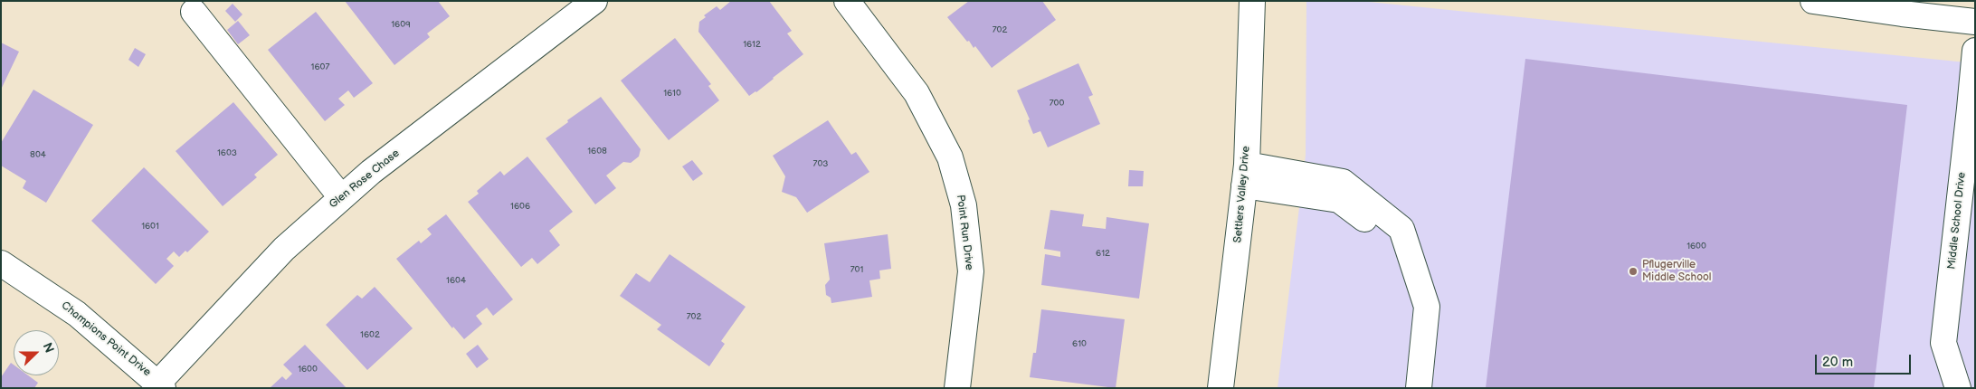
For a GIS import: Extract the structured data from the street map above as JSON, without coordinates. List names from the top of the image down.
{
  "streets": {
    "street": [
      "Glen Rose Chase",
      "Settlers Valley Drive",
      "Middle School Drive",
      "Point Run Drive",
      "Champions Point Drive"
    ]
  },
  "crossings": [
    ["Glen Rose Chase", "Champions Point Drive"]
  ],
  "places": ["Pflugerville Middle School"],
  "house_numbers": [
    "1609",
    "702",
    "1612",
    "1607",
    "1610",
    "700",
    "1608",
    "1603",
    "804",
    "703",
    "1606",
    "1601",
    "1600",
    "612",
    "701",
    "1604",
    "702",
    "1602",
    "610",
    "1600"
  ],
  "scale_bar": "20 m",
  "north": "right"
}
